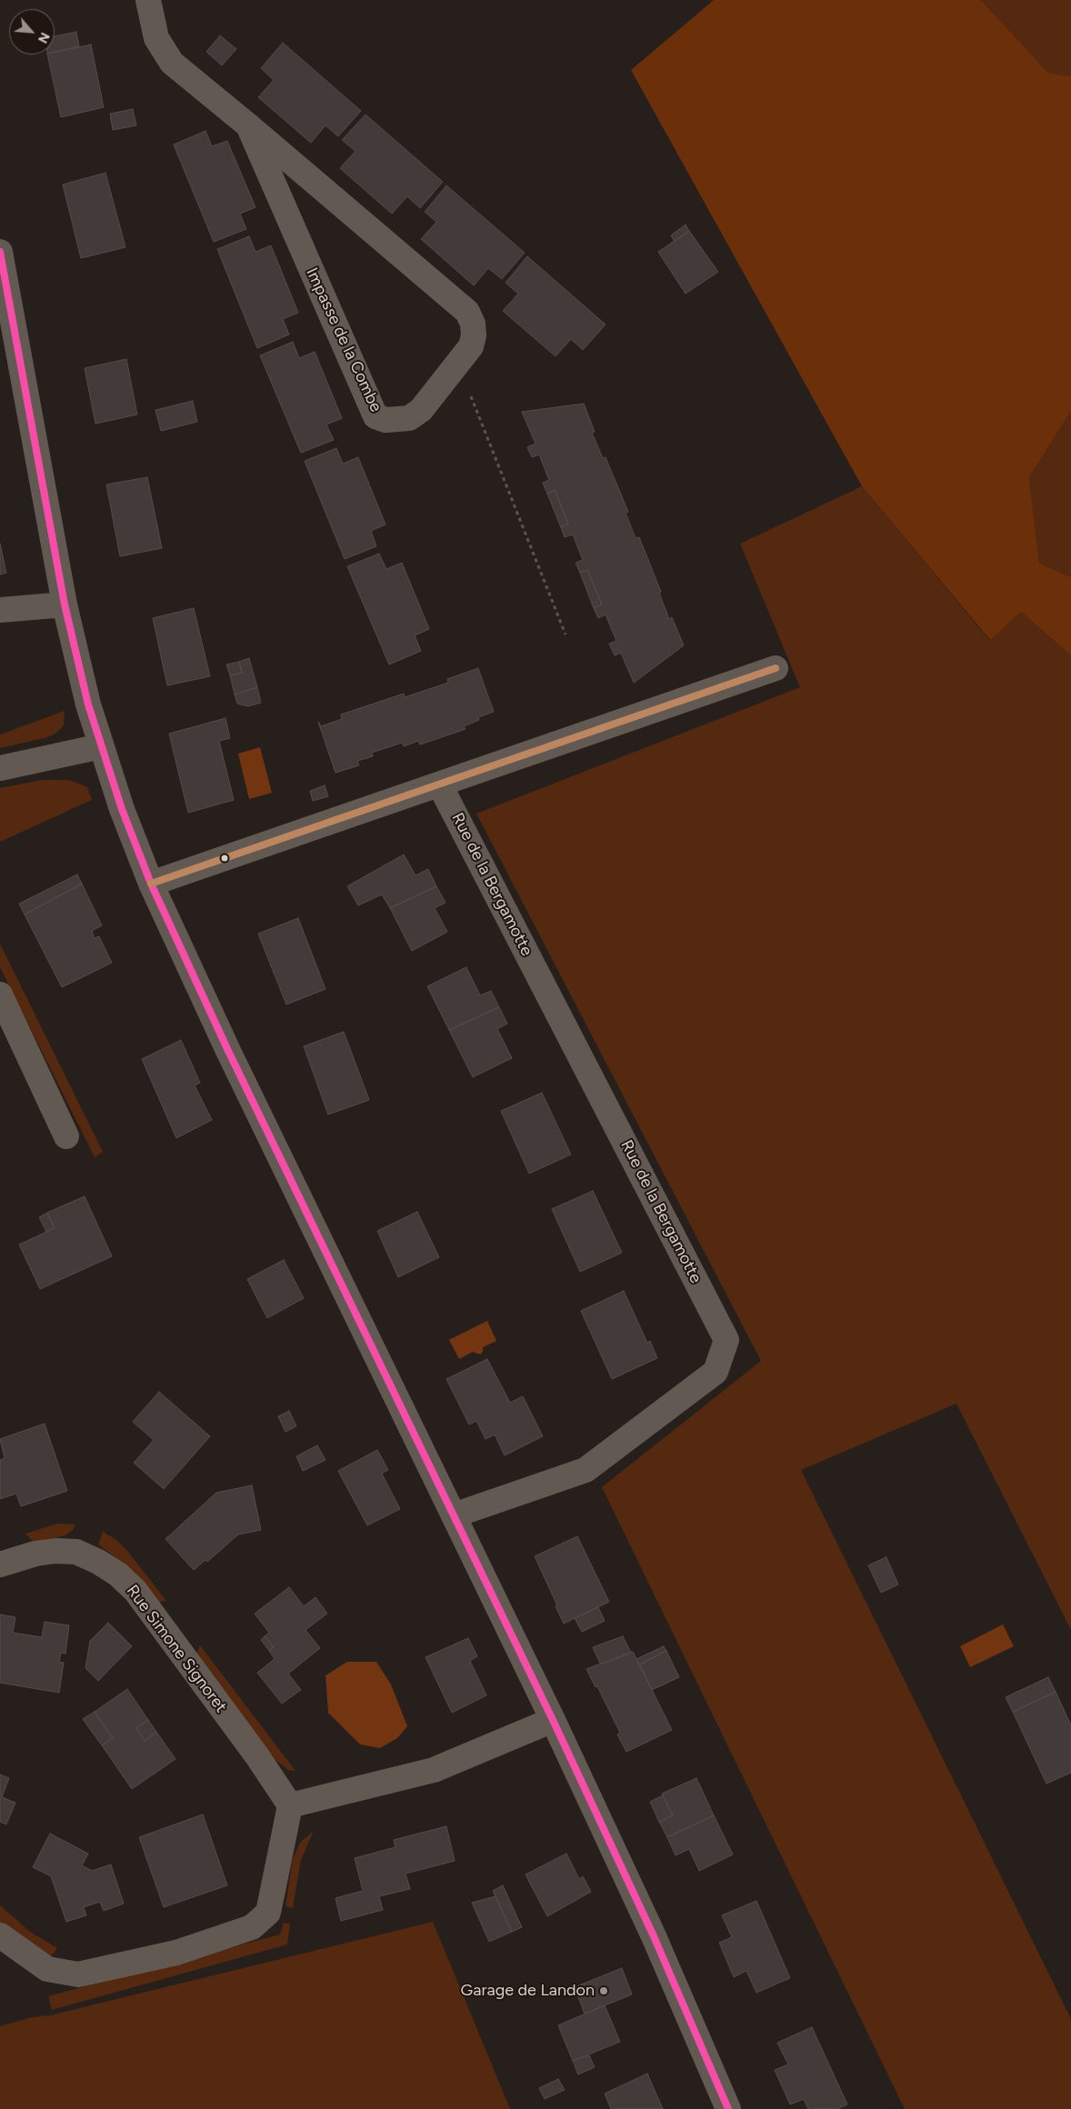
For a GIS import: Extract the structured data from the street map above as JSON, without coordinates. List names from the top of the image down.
{
  "streets": {
    "street": ["Impasse de la Combe", "Rue de la Bergamotte", "Rue Simone Signoret"]
  },
  "places": ["Garage de Landon"],
  "north": "bottom right"
}
